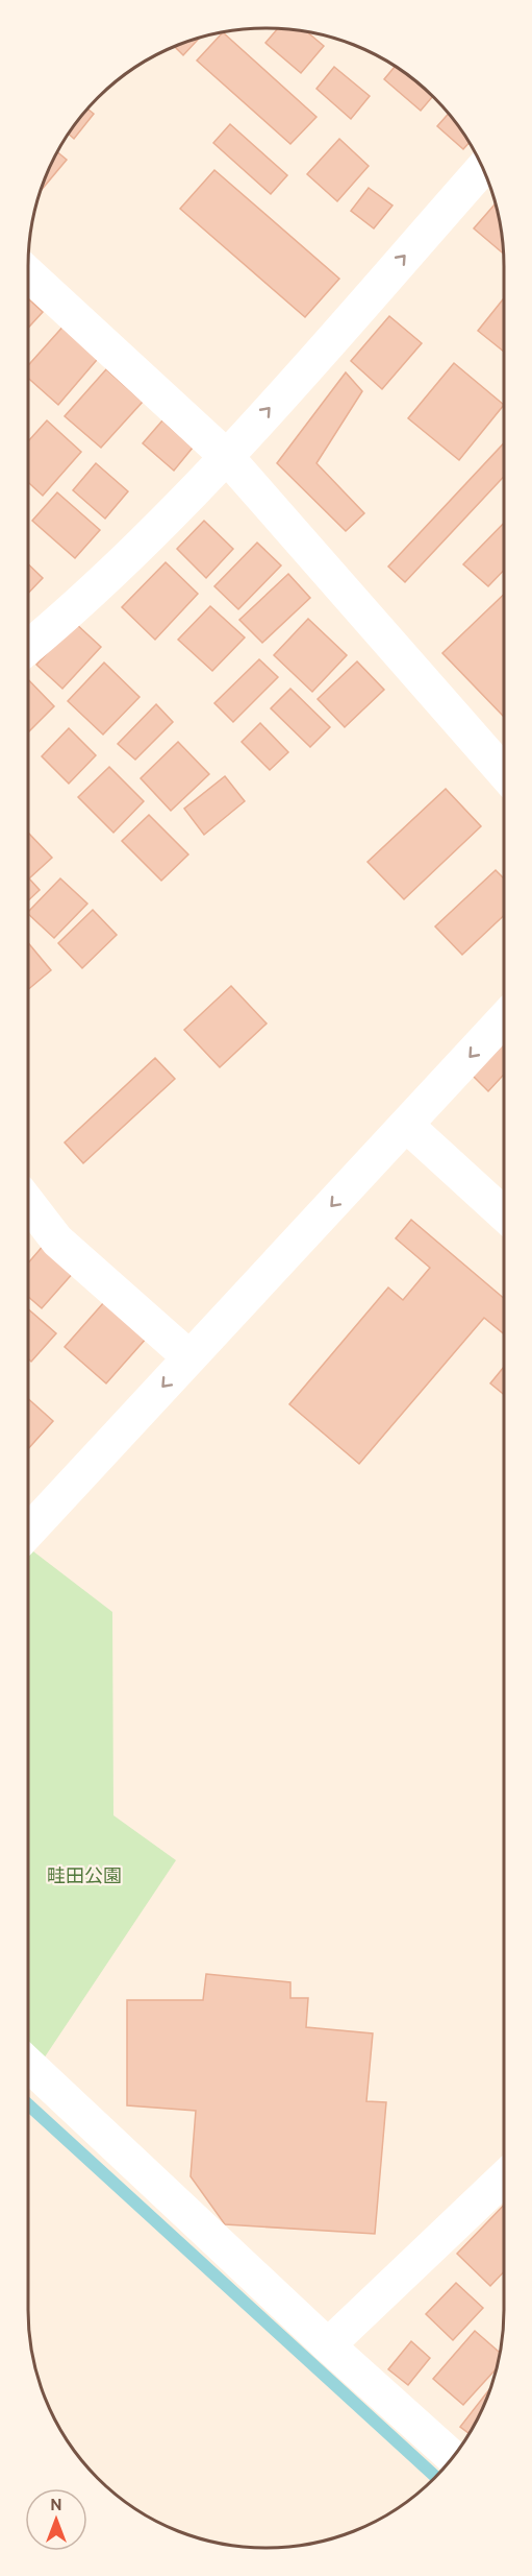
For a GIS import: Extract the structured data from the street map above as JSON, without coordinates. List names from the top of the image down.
{
  "parks": ["畦田公園"],
  "north": "top"
}
